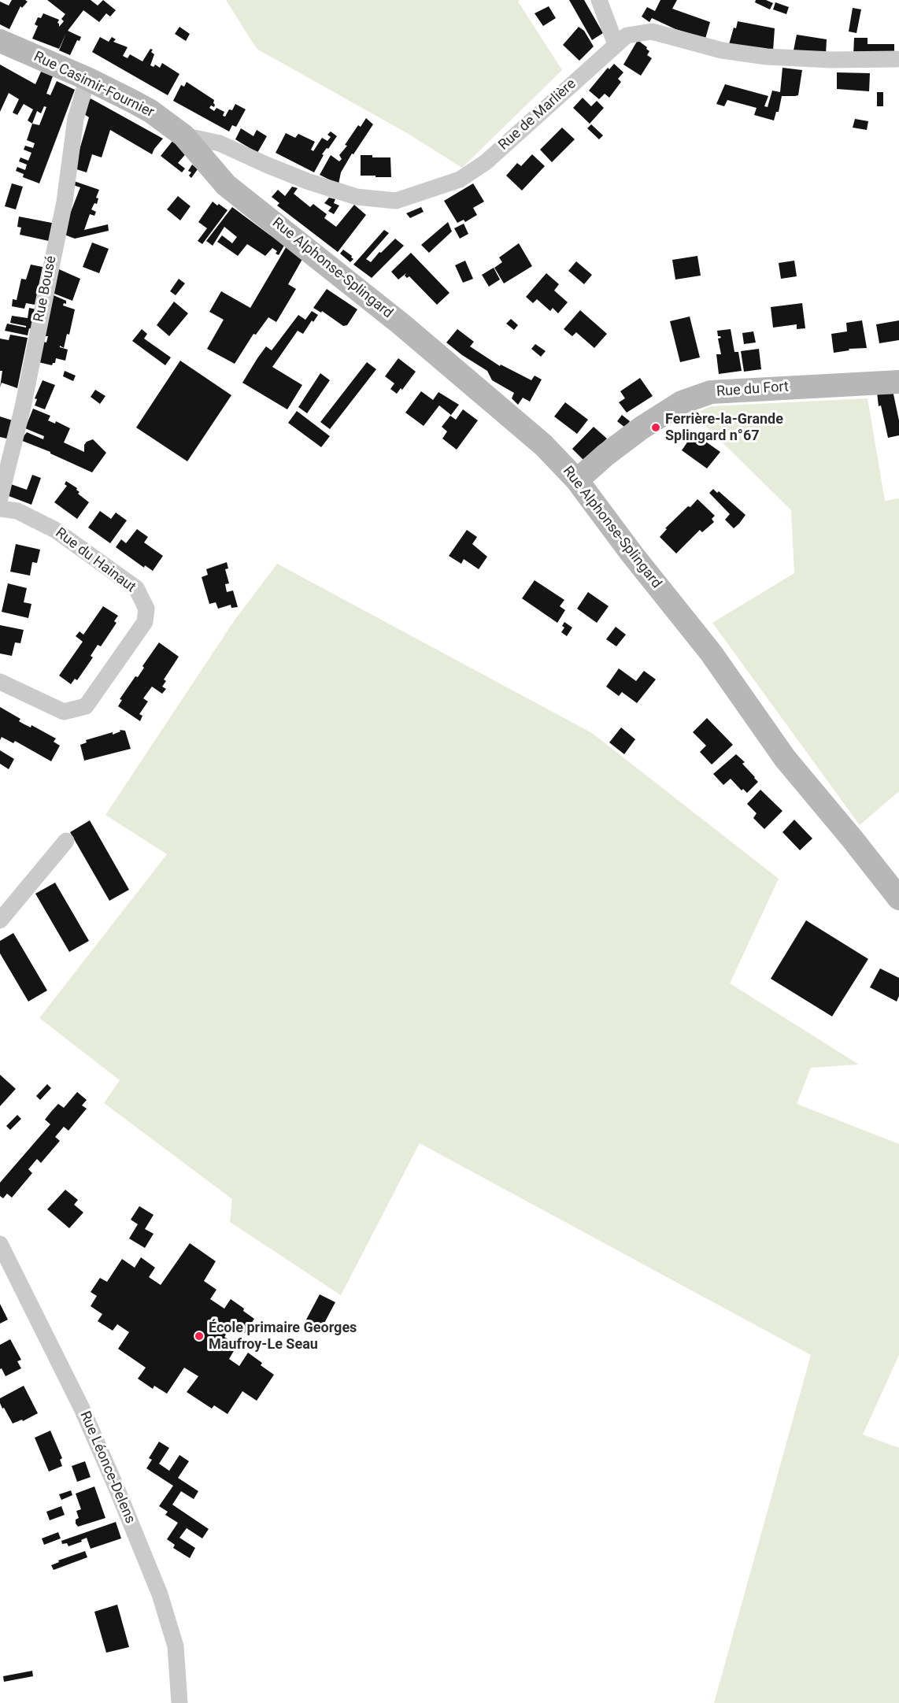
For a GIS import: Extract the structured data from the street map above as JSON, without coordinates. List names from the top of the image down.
{
  "streets": {
    "street": [
      "Rue Casimir-Fournier",
      "Rue de Marlière",
      "Rue Alphonse-Splingard",
      "Rue Bousé",
      "Rue du Fort",
      "Rue du Hainaut",
      "Rue Léonce-Delens"
    ]
  },
  "crossings": [
    ["Rue Casimir-Fournier", "Rue de Marlière"],
    ["Rue Casimir-Fournier", "Rue Alphonse-Splingard"],
    ["Rue Casimir-Fournier", "Rue Bousé"],
    ["Rue de Marlière", "Rue Alphonse-Splingard"],
    ["Rue Alphonse-Splingard", "Rue du Fort"]
  ],
  "places": ["Ferrière-la-Grande Splingard n°67", "École primaire Georges Maufroy-Le Seau"]
}
